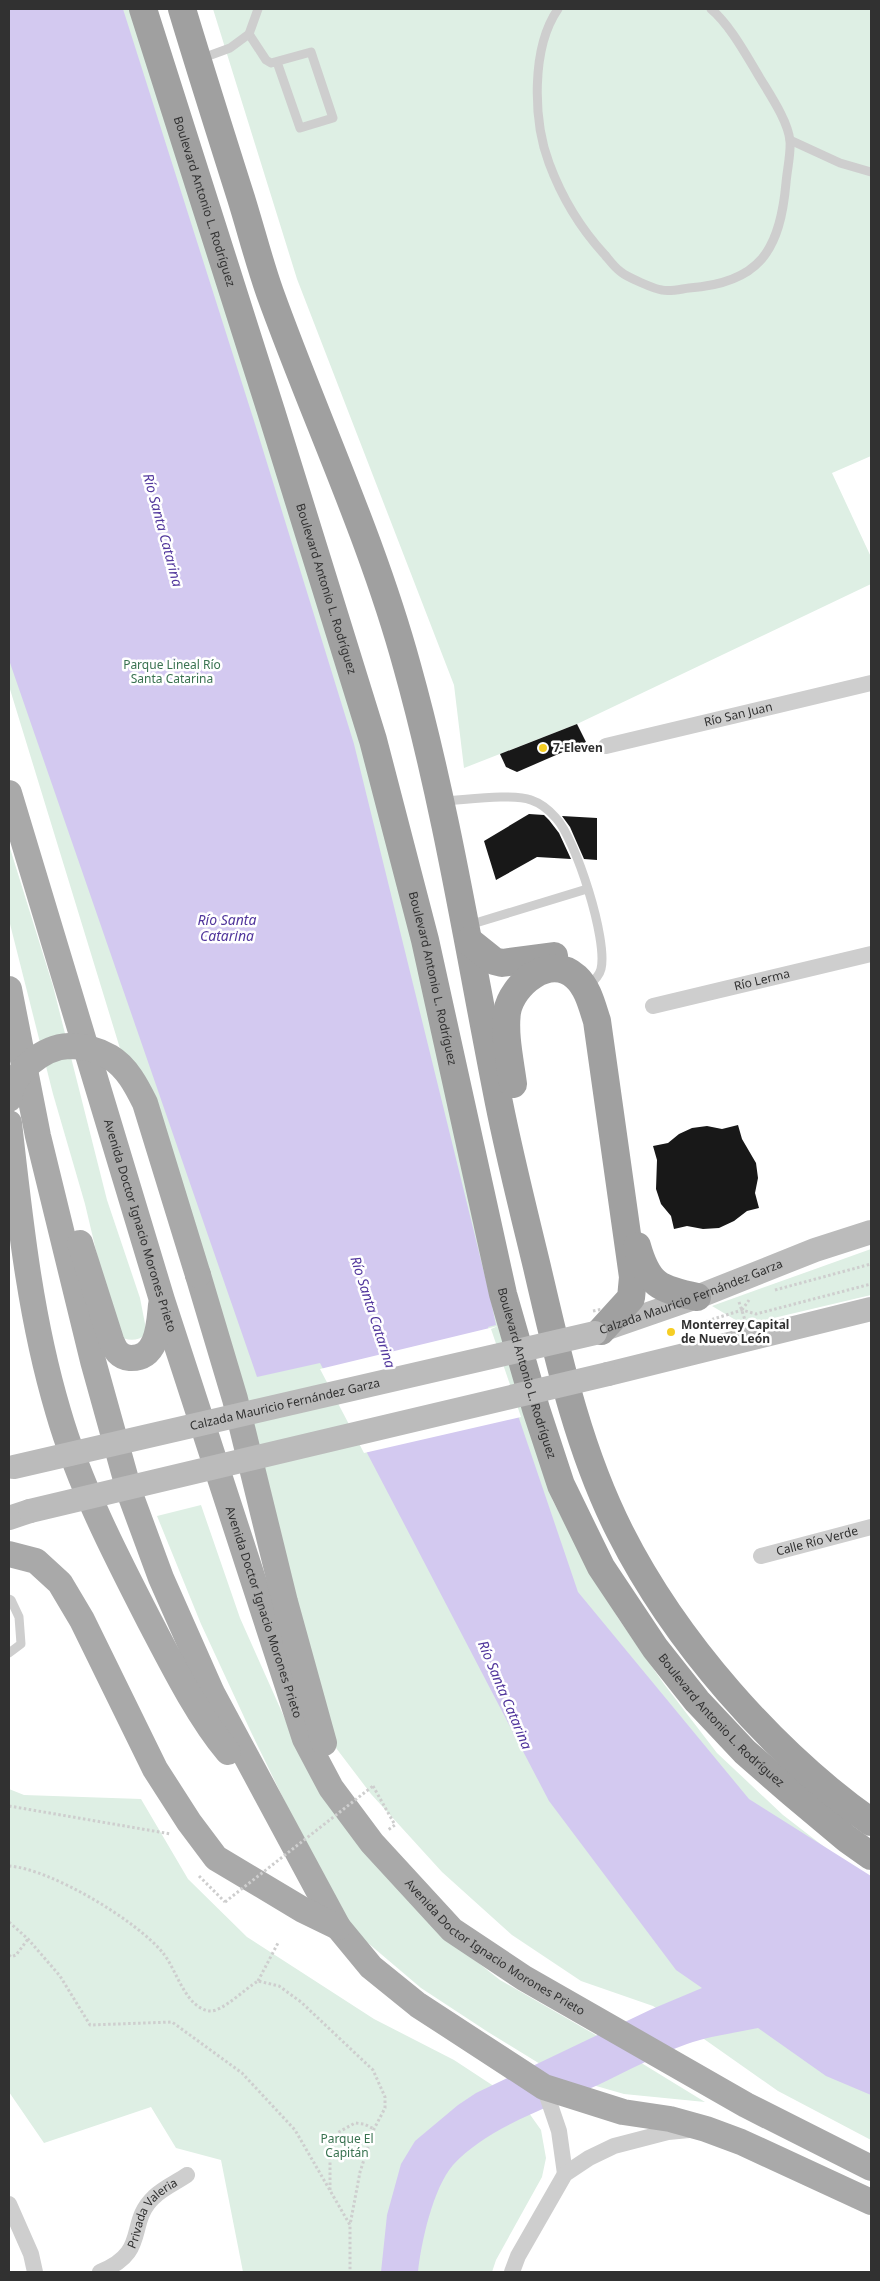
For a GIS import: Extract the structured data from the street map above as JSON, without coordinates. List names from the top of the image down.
{
  "streets": {
    "highway": ["Boulevard Antonio L. Rodríguez"],
    "main road": ["Avenida Doctor Ignacio Morones Prieto", "Calzada Mauricio Fernández Garza"],
    "street": [
      "Río San Juan",
      "Río Lerma",
      "Calle Río Verde",
      "Privada Valeria"
    ]
  },
  "water": ["Río Santa Catarina"],
  "parks": ["Parque Lineal Río Santa Catarina", "Parque El Capitán"],
  "places": ["7-Eleven", "Monterrey Capital de Nuevo León"]
}
